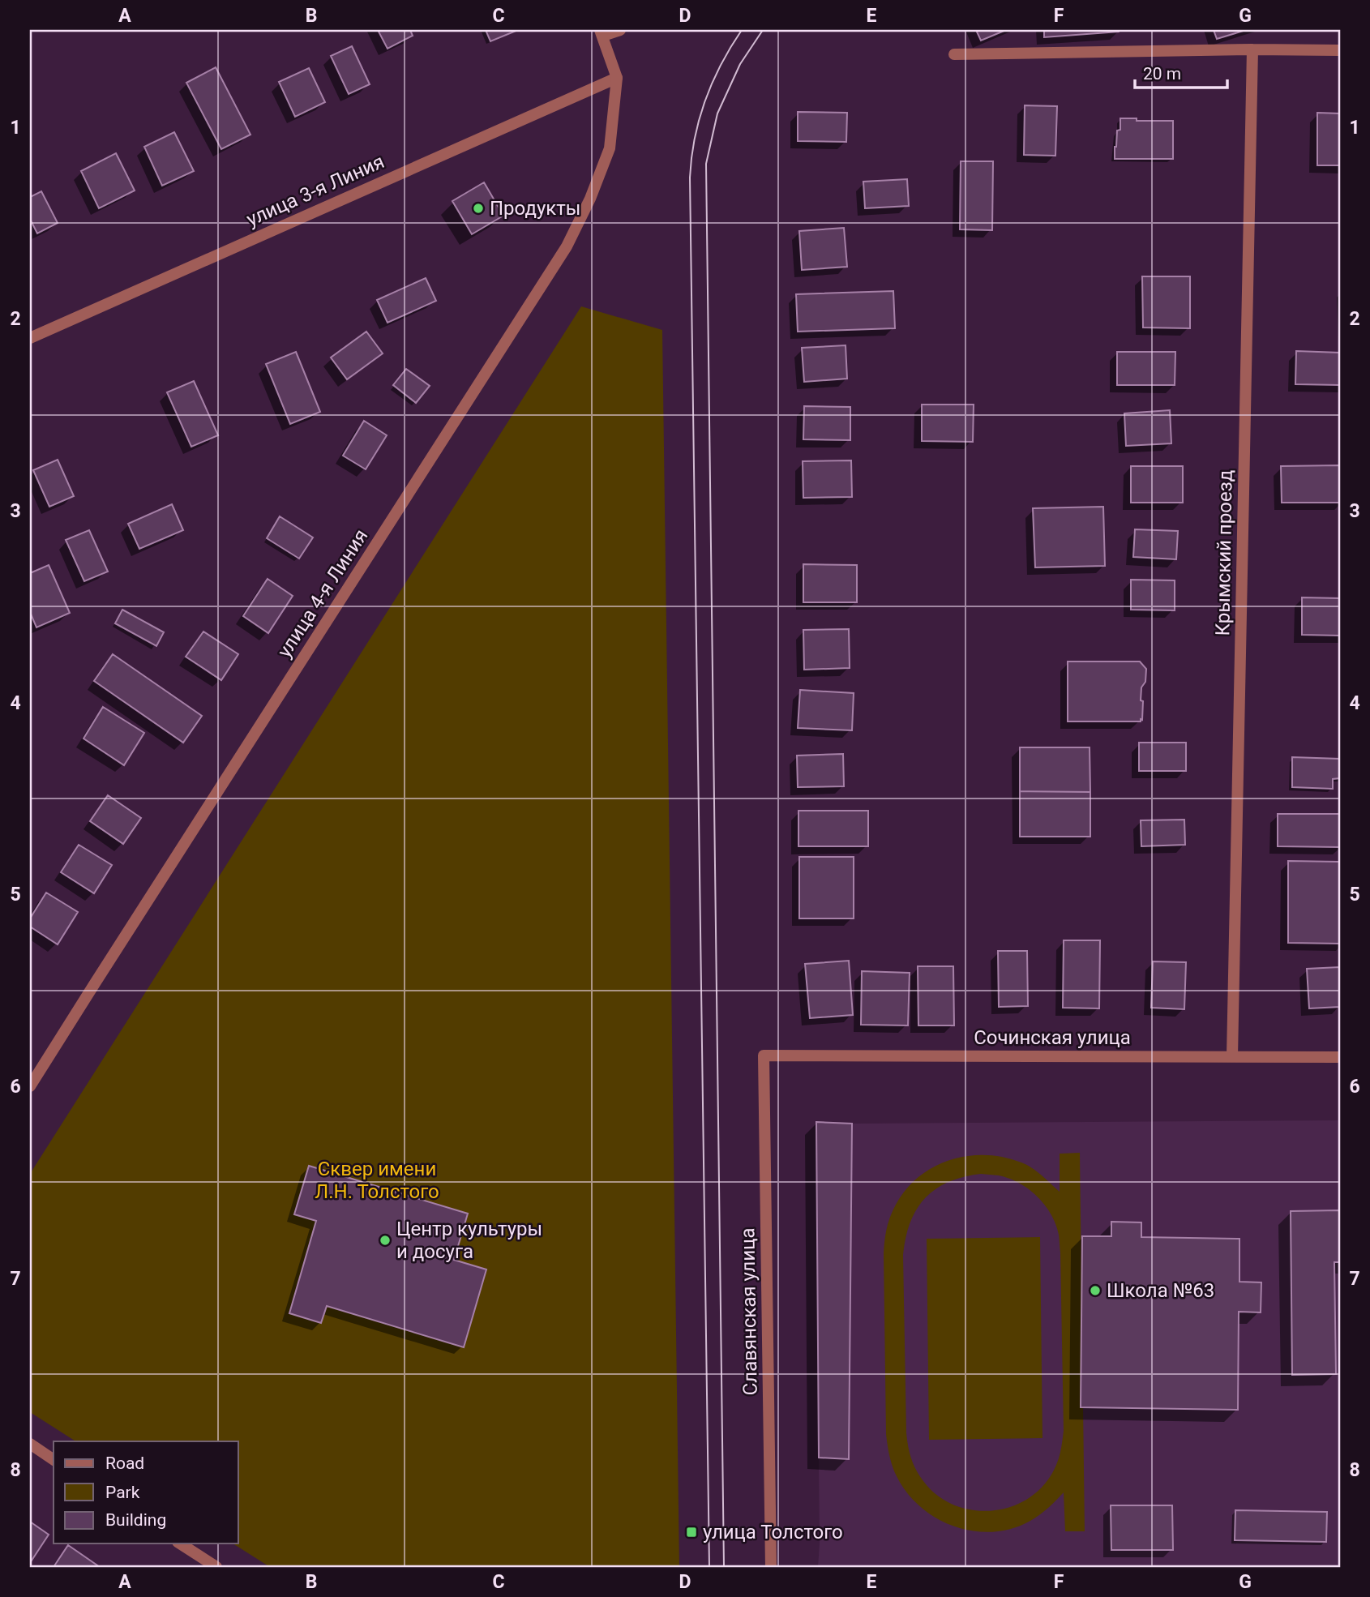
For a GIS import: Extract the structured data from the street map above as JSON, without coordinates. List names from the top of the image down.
{
  "streets": {
    "street": [
      "улица 3-я Линия",
      "Крымский проезд",
      "улица 4-я Линия",
      "Сочинская улица",
      "Славянская улица"
    ]
  },
  "crossings": [
    ["улица 3-я Линия", "улица 4-я Линия"],
    ["Крымский проезд", "Сочинская улица"],
    ["Сочинская улица", "Славянская улица"]
  ],
  "parks": ["Сквер имени Л.Н. Толстого"],
  "places": {
    "other": ["Продукты", "Центр культуры и досуга", "Школа №63"],
    "transit": ["улица Толстого"]
  },
  "legend": ["Road", "Park", "Building"],
  "scale_bar": "20 m",
  "grid": {
    "columns": [
      "A",
      "B",
      "C",
      "D",
      "E",
      "F",
      "G"
    ],
    "rows": [
      "1",
      "2",
      "3",
      "4",
      "5",
      "6",
      "7",
      "8"
    ]
  }
}
